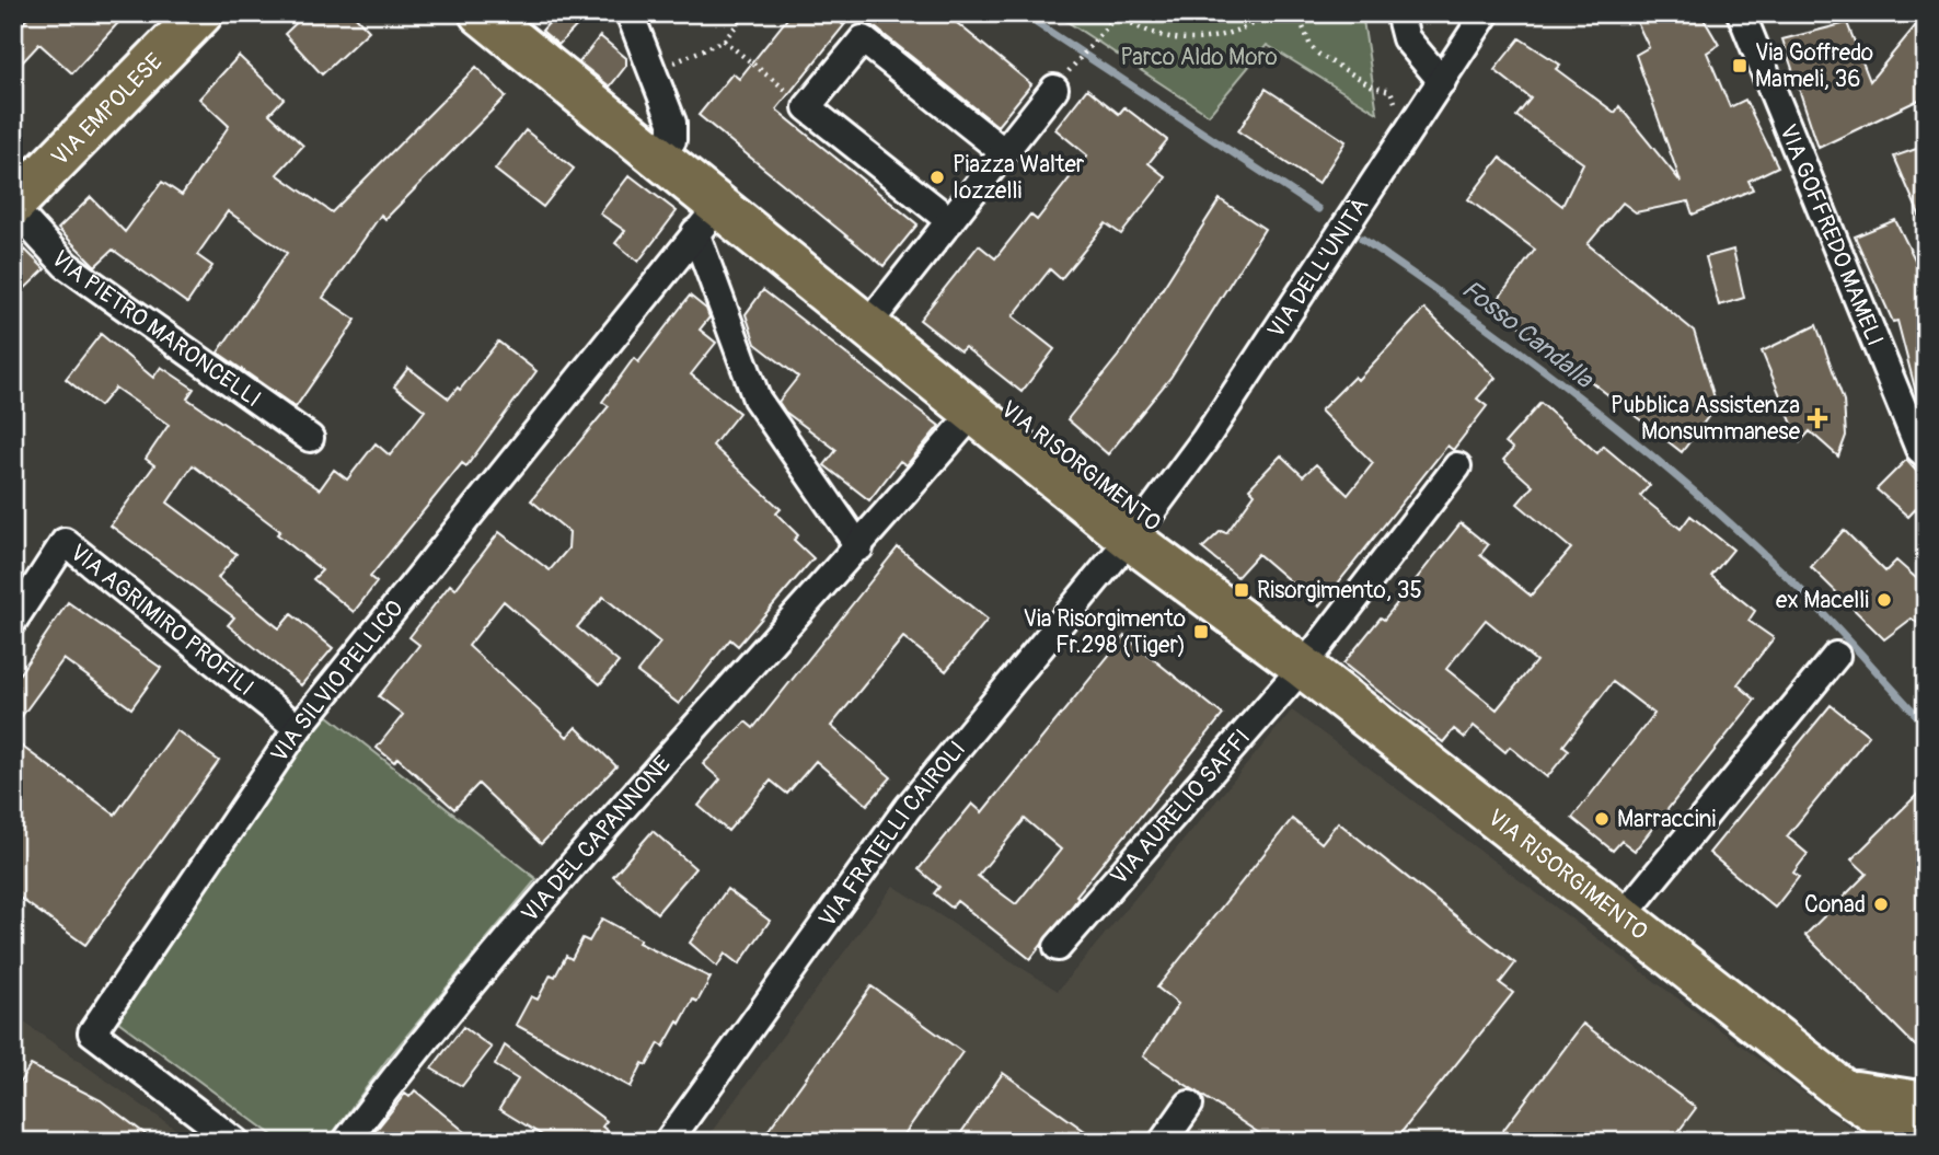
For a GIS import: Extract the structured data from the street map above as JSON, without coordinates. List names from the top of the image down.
{
  "streets": {
    "main road": ["VIA EMPOLESE", "VIA RISORGIMENTO"],
    "street": [
      "VIA GOFFREDO MAMELI",
      "VIA DELL'UNITÀ",
      "VIA PIETRO MARONCELLI",
      "VIA AGRIMIRO PROFILI",
      "VIA SILVIO PELLICO",
      "VIA AURELIO SAFFI",
      "VIA FRATELLI CAIROLI",
      "VIA DEL CAPANNONE"
    ]
  },
  "crossings": [
    ["VIA EMPOLESE", "VIA PIETRO MARONCELLI"],
    ["VIA DELL'UNITÀ", "VIA RISORGIMENTO"],
    ["VIA DELL'UNITÀ", "VIA FRATELLI CAIROLI"],
    ["VIA RISORGIMENTO", "VIA SILVIO PELLICO"],
    ["VIA RISORGIMENTO", "VIA AURELIO SAFFI"],
    ["VIA RISORGIMENTO", "VIA FRATELLI CAIROLI"],
    ["VIA RISORGIMENTO", "VIA DEL CAPANNONE"],
    ["VIA AGRIMIRO PROFILI", "VIA SILVIO PELLICO"]
  ],
  "water": ["Fosso Candalla"],
  "parks": ["Parco Aldo Moro"],
  "places": {
    "transit": ["Via Goffredo Mameli, 36", "Risorgimento, 35", "Via Risorgimento Fr.298 (Tiger)"],
    "other": [
      "Piazza Walter Iozzelli",
      "ex Macelli",
      "Marraccini",
      "Conad"
    ],
    "health": ["Pubblica Assistenza Monsummanese"]
  }
}
